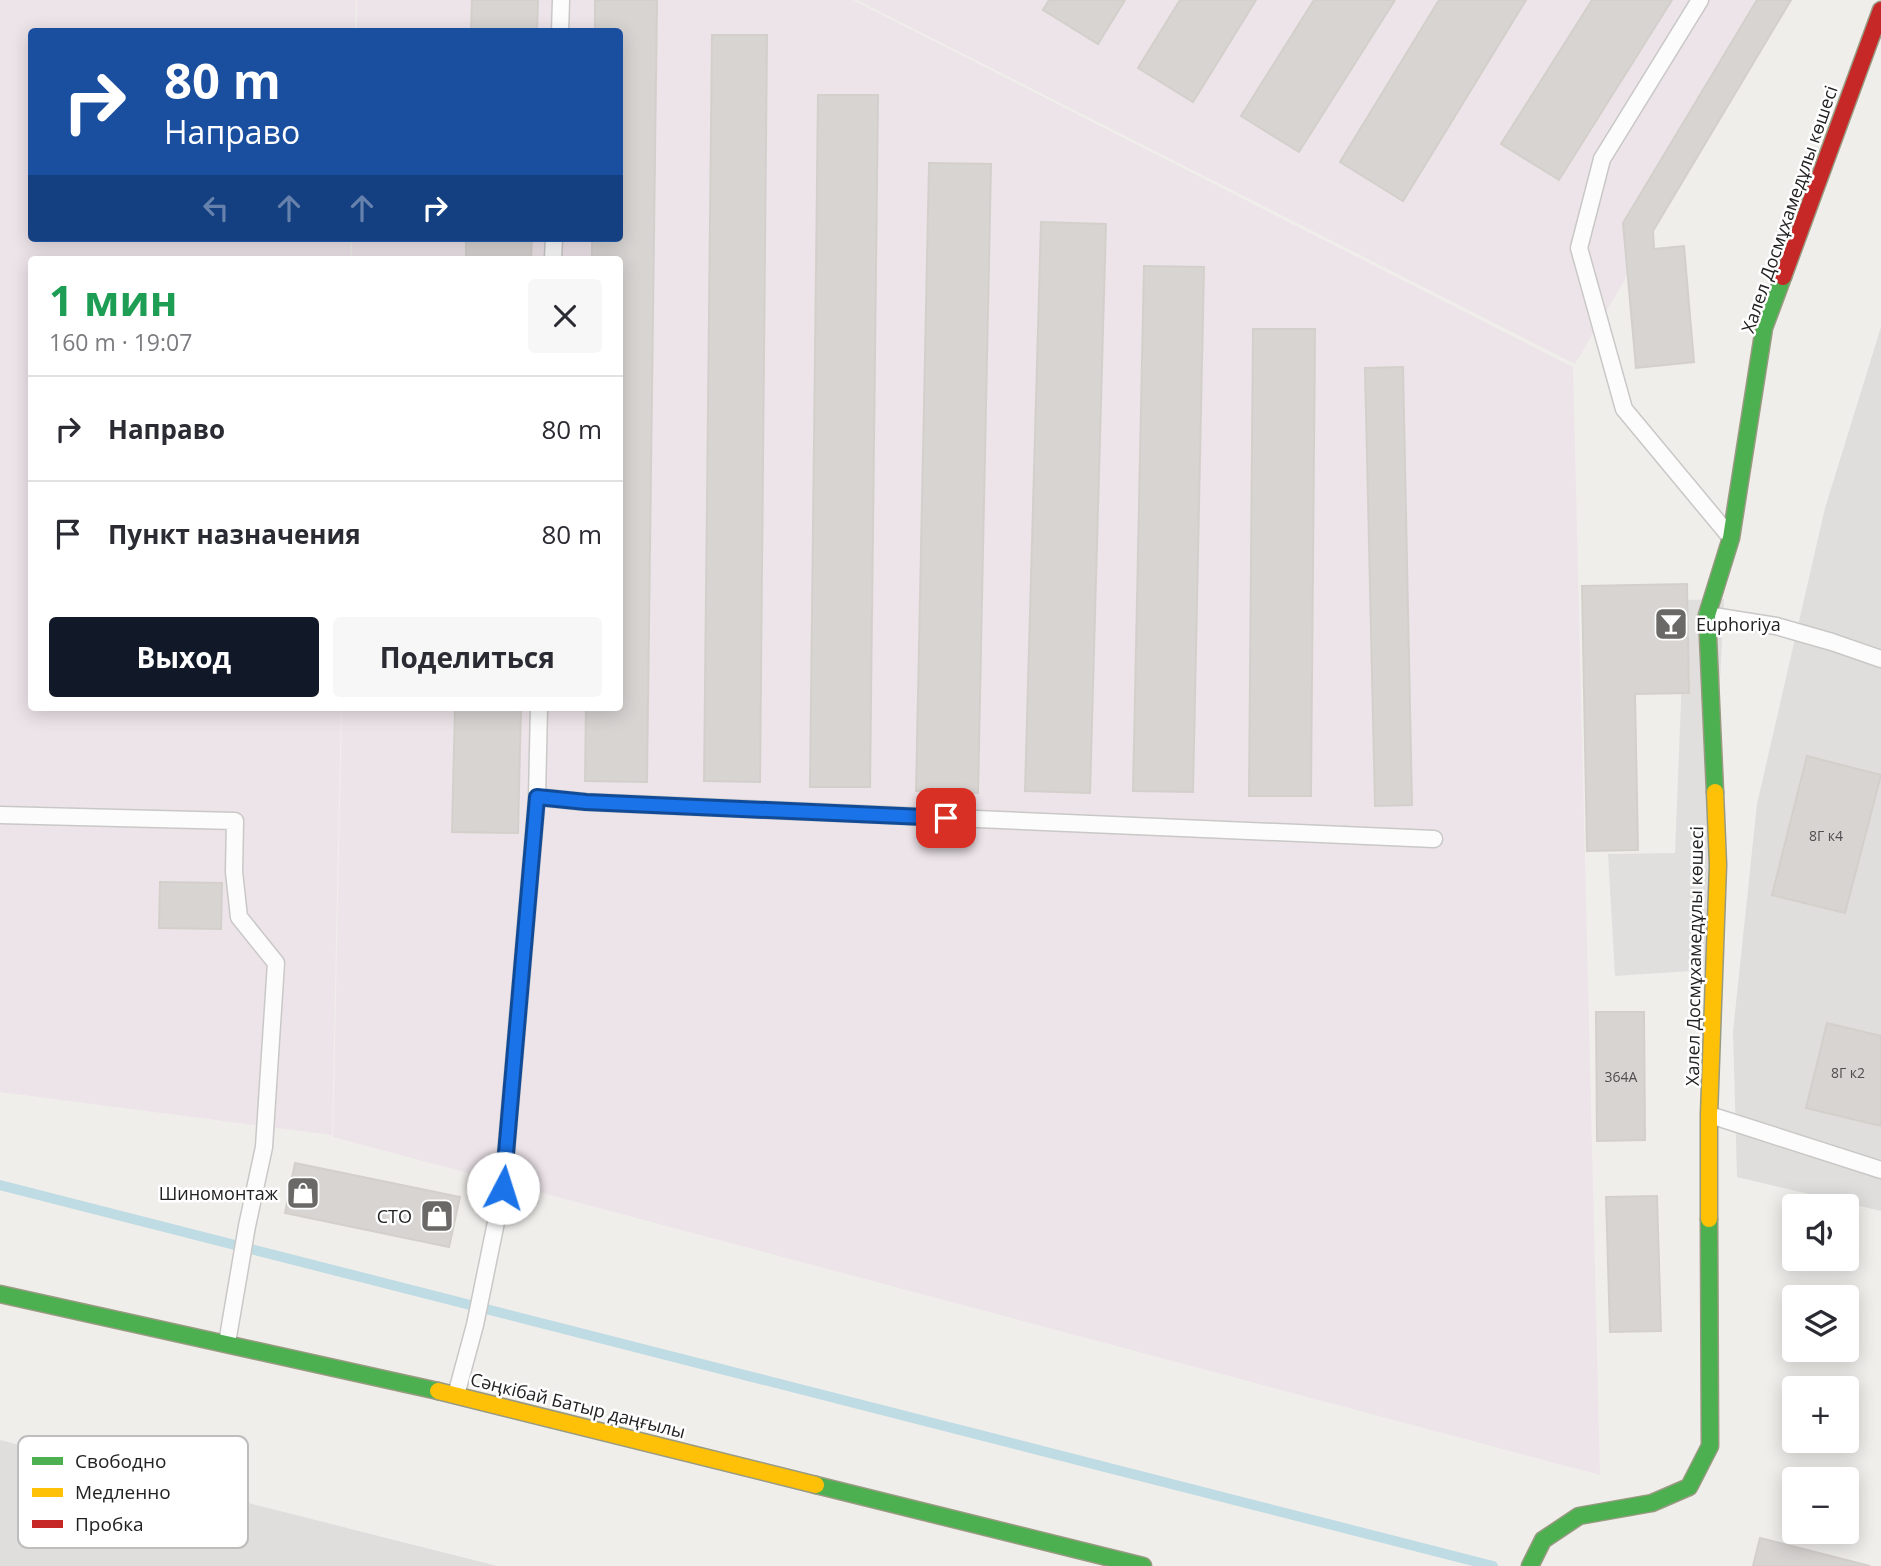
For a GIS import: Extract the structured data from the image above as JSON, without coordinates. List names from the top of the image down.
{
  "streets": {
    "street": ["Халел Досмұхамедұлы көшесі", "Сәңкібай Батыр даңғылы"]
  },
  "places": {
    "bar": ["Euphoriya"],
    "shop": ["Шиномонтаж", "СТО"]
  },
  "house_numbers": ["8Г к4", "8Г к2", "364А"],
  "legend": ["Свободно", "Медленно", "Пробка"],
  "page": {
    "turn": ["80 m", "Направо"],
    "heading": ["1 мин", "160 m · 19:07"],
    "list": [
      {
        "name": "Направо",
        "value": "80 m"
      },
      {
        "name": "Пункт назначения",
        "value": "80 m"
      }
    ],
    "buttons": ["Выход", "Поделиться"],
    "map_buttons": ["+", "−"]
  }
}
